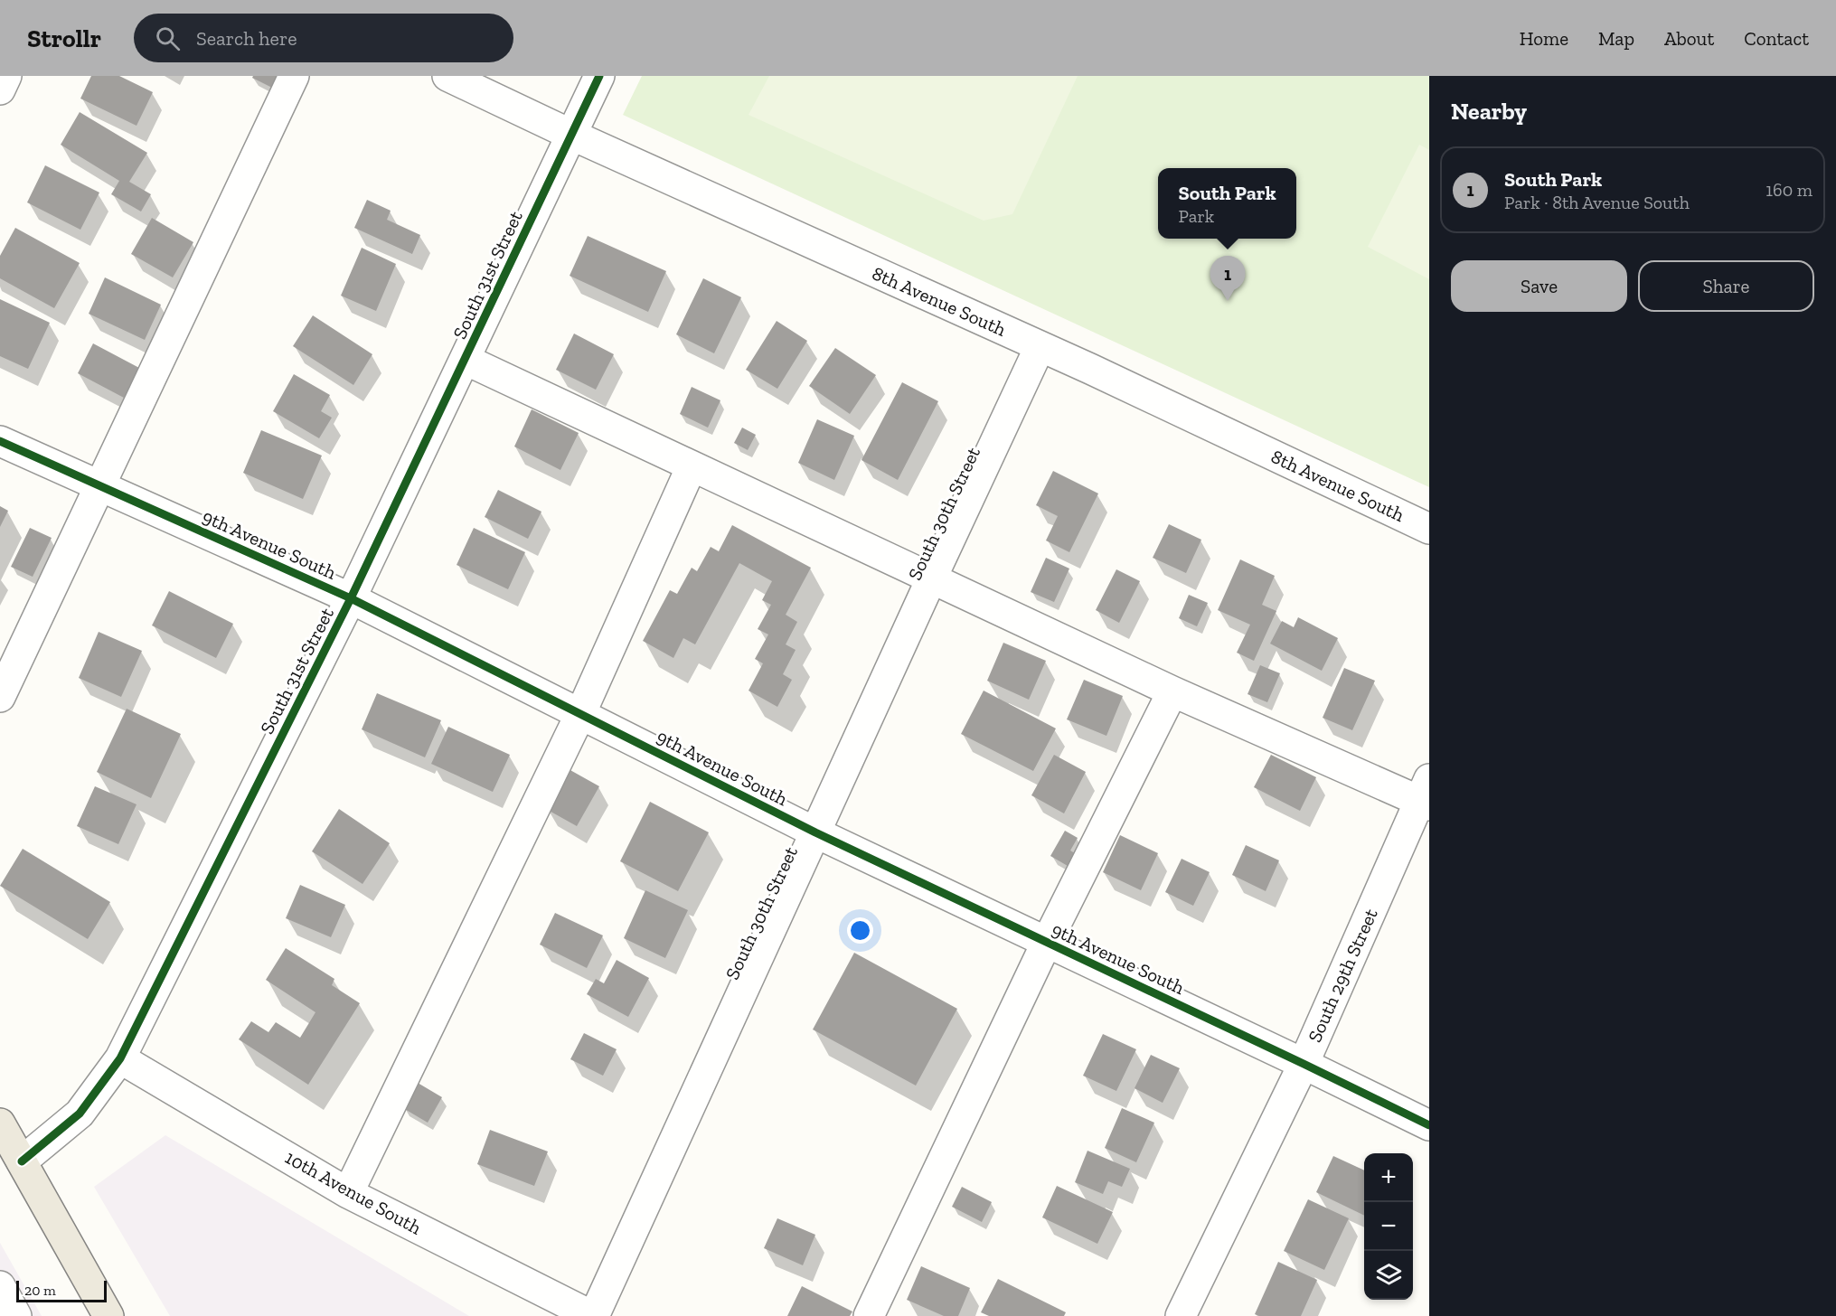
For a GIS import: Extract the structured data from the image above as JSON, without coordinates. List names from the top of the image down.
{
  "streets": {
    "street": [
      "South 31st Street",
      "8th Avenue South",
      "South 30th Street",
      "9th Avenue South",
      "South 29th Street",
      "10th Avenue South"
    ]
  },
  "crossings": [
    ["South 31st Street", "8th Avenue South"],
    ["South 31st Street", "9th Avenue South"],
    ["South 31st Street", "10th Avenue South"],
    ["8th Avenue South", "South 30th Street"],
    ["South 30th Street", "9th Avenue South"],
    ["South 30th Street", "10th Avenue South"],
    ["9th Avenue South", "South 29th Street"]
  ],
  "scale_bar": "20 m",
  "page": {
    "header": "Strollr",
    "search": "Search here",
    "nav": [
      "Home",
      "Map",
      "About",
      "Contact"
    ],
    "heading": "Nearby",
    "list": [
      {
        "mark": "1",
        "name": "South Park",
        "note": "Park · 8th Avenue South",
        "value": "160 m"
      }
    ],
    "popup": ["South Park", "Park"],
    "buttons": ["Save", "Share"],
    "pins": "1",
    "map_buttons": ["+", "−"],
    "scale": "20 m"
  }
}
